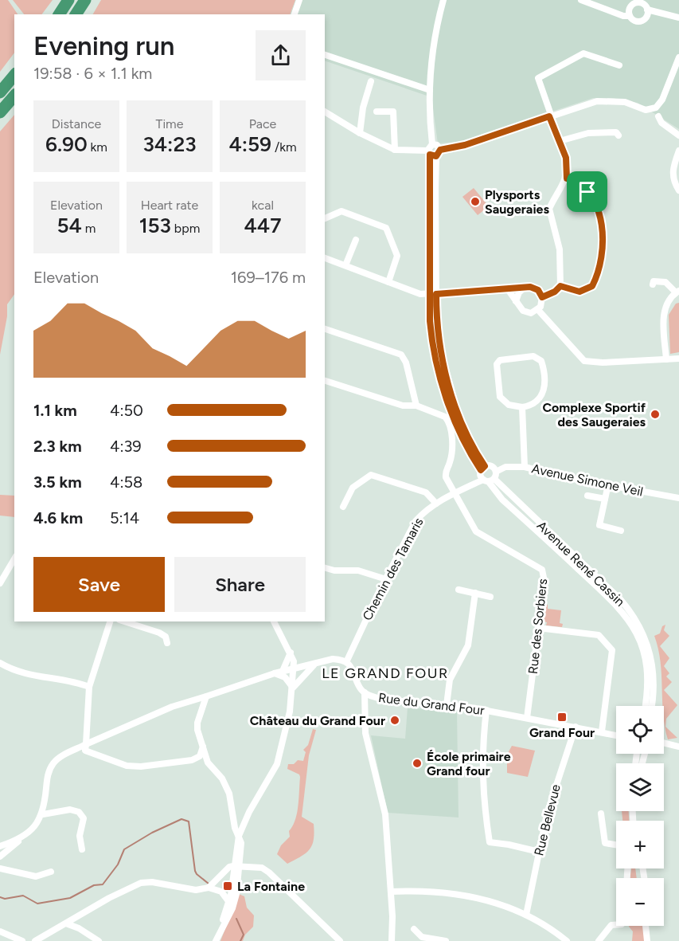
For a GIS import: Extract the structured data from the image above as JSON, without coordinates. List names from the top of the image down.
{
  "streets": {
    "street": [
      "Avenue Simone Veil",
      "Avenue René Cassin",
      "Chemin des Tamaris",
      "Rue des Sorbiers",
      "Rue du Grand Four",
      "Rue Bellevue"
    ]
  },
  "crossings": [
    ["Avenue Simone Veil", "Avenue René Cassin"],
    ["Avenue Simone Veil", "Chemin des Tamaris"],
    ["Avenue René Cassin", "Chemin des Tamaris"],
    ["Chemin des Tamaris", "Rue des Sorbiers"],
    ["Chemin des Tamaris", "Rue du Grand Four"],
    ["Rue des Sorbiers", "Rue du Grand Four"],
    ["Rue du Grand Four", "Rue Bellevue"]
  ],
  "districts": ["LE GRAND FOUR"],
  "places": {
    "other": [
      "Plysports Saugeraies",
      "Complexe Sportif des Saugeraies",
      "Château du Grand Four",
      "École primaire Grand four"
    ],
    "transit": ["Grand Four", "La Fontaine"]
  },
  "page": {
    "heading": ["Evening run", "19:58 · 6 × 1.1 km"],
    "stats": [
      ["Distance", "6.90 km"],
      ["Time", "34:23"],
      ["Pace", "4:59 /km"],
      ["Elevation", "54 m"],
      ["Heart rate", "153 bpm"],
      ["kcal", "447"]
    ],
    "chart": ["Elevation", "169–176 m"],
    "list": [
      {
        "name": "1.1 km",
        "note": "4:50"
      },
      {
        "name": "2.3 km",
        "note": "4:39"
      },
      {
        "name": "3.5 km",
        "note": "4:58"
      },
      {
        "name": "4.6 km",
        "note": "5:14"
      }
    ],
    "buttons": ["Save", "Share"],
    "map_buttons": ["+", "−"]
  }
}
